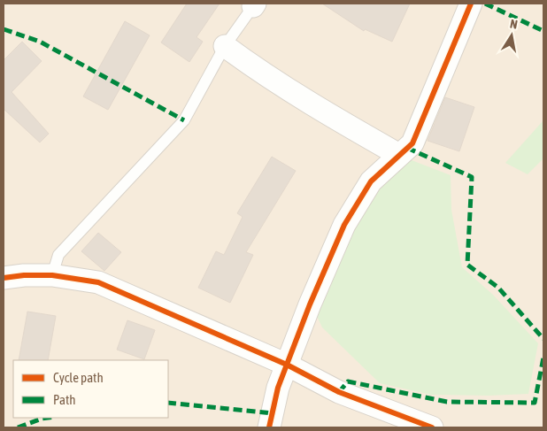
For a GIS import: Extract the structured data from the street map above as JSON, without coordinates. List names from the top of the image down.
{
  "legend": ["Cycle path", "Path"],
  "north": "top"
}
